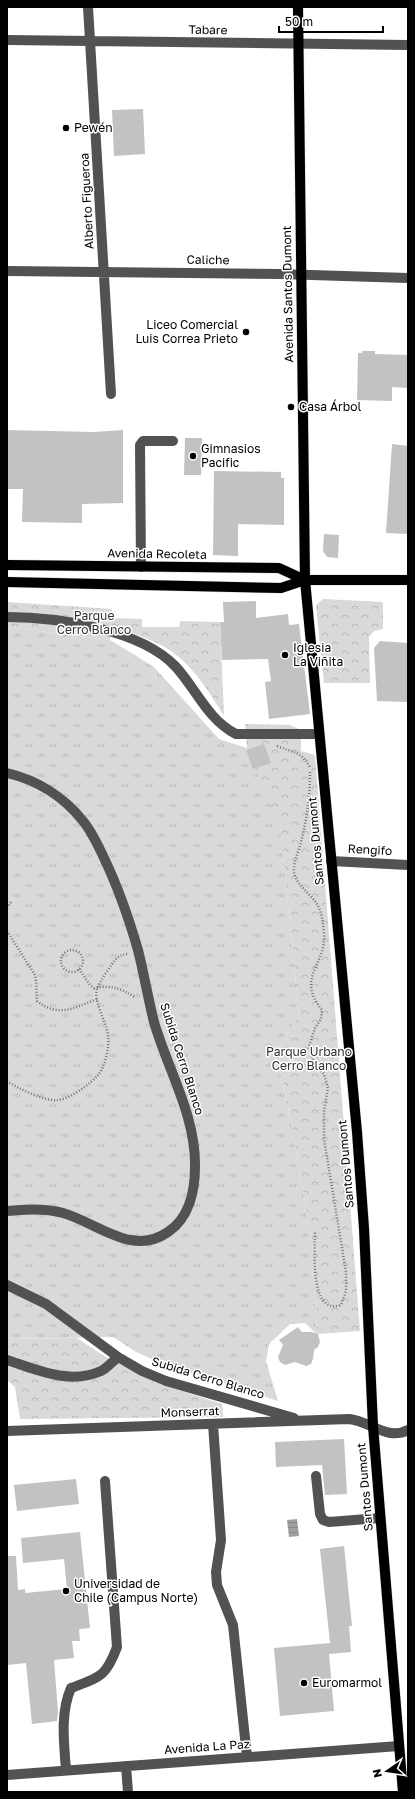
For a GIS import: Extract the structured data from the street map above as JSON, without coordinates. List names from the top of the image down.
{
  "streets": {
    "main road": ["Avenida Santos Dumont", "Avenida Recoleta", "Santos Dumont"],
    "street": [
      "Tabare",
      "Alberto Figueroa",
      "Caliche",
      "Rengifo",
      "Subida Cerro Blanco",
      "Monserrat",
      "Avenida La Paz"
    ]
  },
  "crossings": [
    ["Tabare", "Alberto Figueroa"],
    ["Tabare", "Avenida Santos Dumont"],
    ["Alberto Figueroa", "Caliche"],
    ["Caliche", "Avenida Santos Dumont"],
    ["Avenida Santos Dumont", "Avenida Recoleta"],
    ["Avenida Santos Dumont", "Santos Dumont"],
    ["Avenida Recoleta", "Santos Dumont"],
    ["Santos Dumont", "Rengifo"],
    ["Santos Dumont", "Monserrat"],
    ["Santos Dumont", "Avenida La Paz"],
    ["Subida Cerro Blanco", "Monserrat"]
  ],
  "parks": ["Parque Cerro Blanco", "Parque Urbano Cerro Blanco"],
  "places": [
    "Pewén",
    "Liceo Comercial Luis Correa Prieto",
    "Casa Árbol",
    "Gimnasios Pacific",
    "Iglesia La Viñita",
    "Universidad de Chile (Campus Norte)",
    "Euromarmol"
  ],
  "scale_bar": "50 m",
  "north": "left"
}
